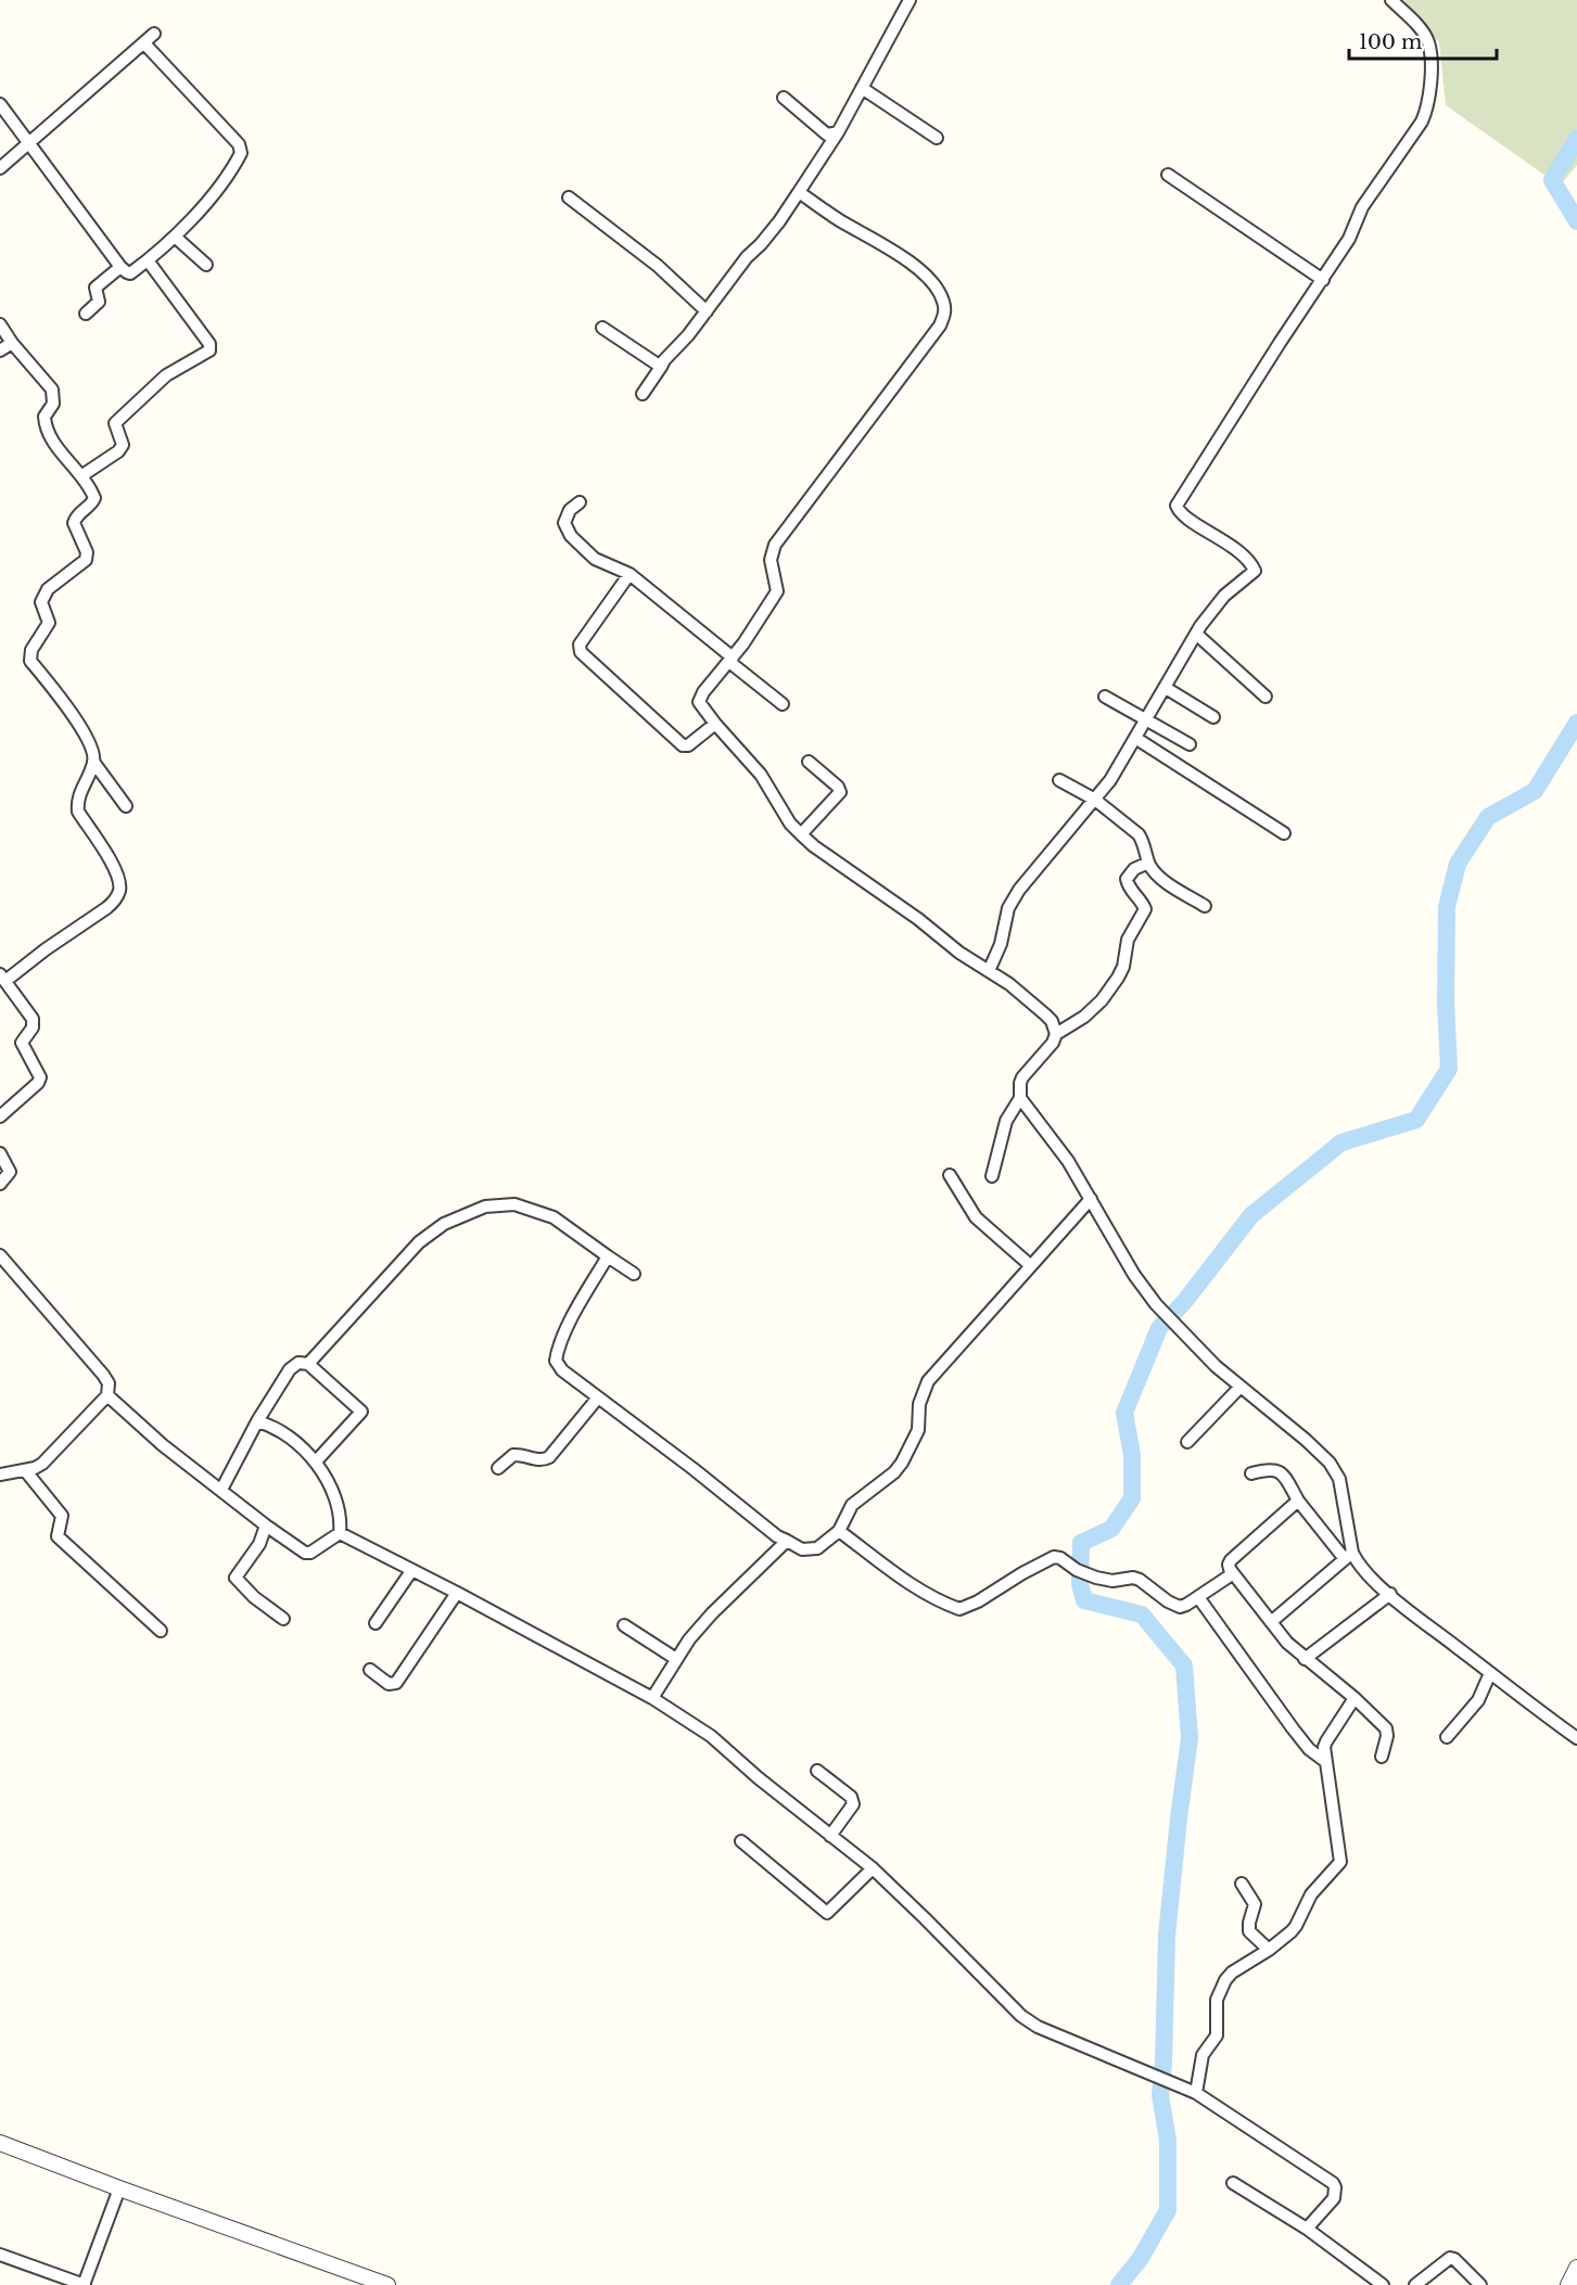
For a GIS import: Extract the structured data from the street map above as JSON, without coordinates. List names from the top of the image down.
{
  "scale_bar": "100 m"
}
